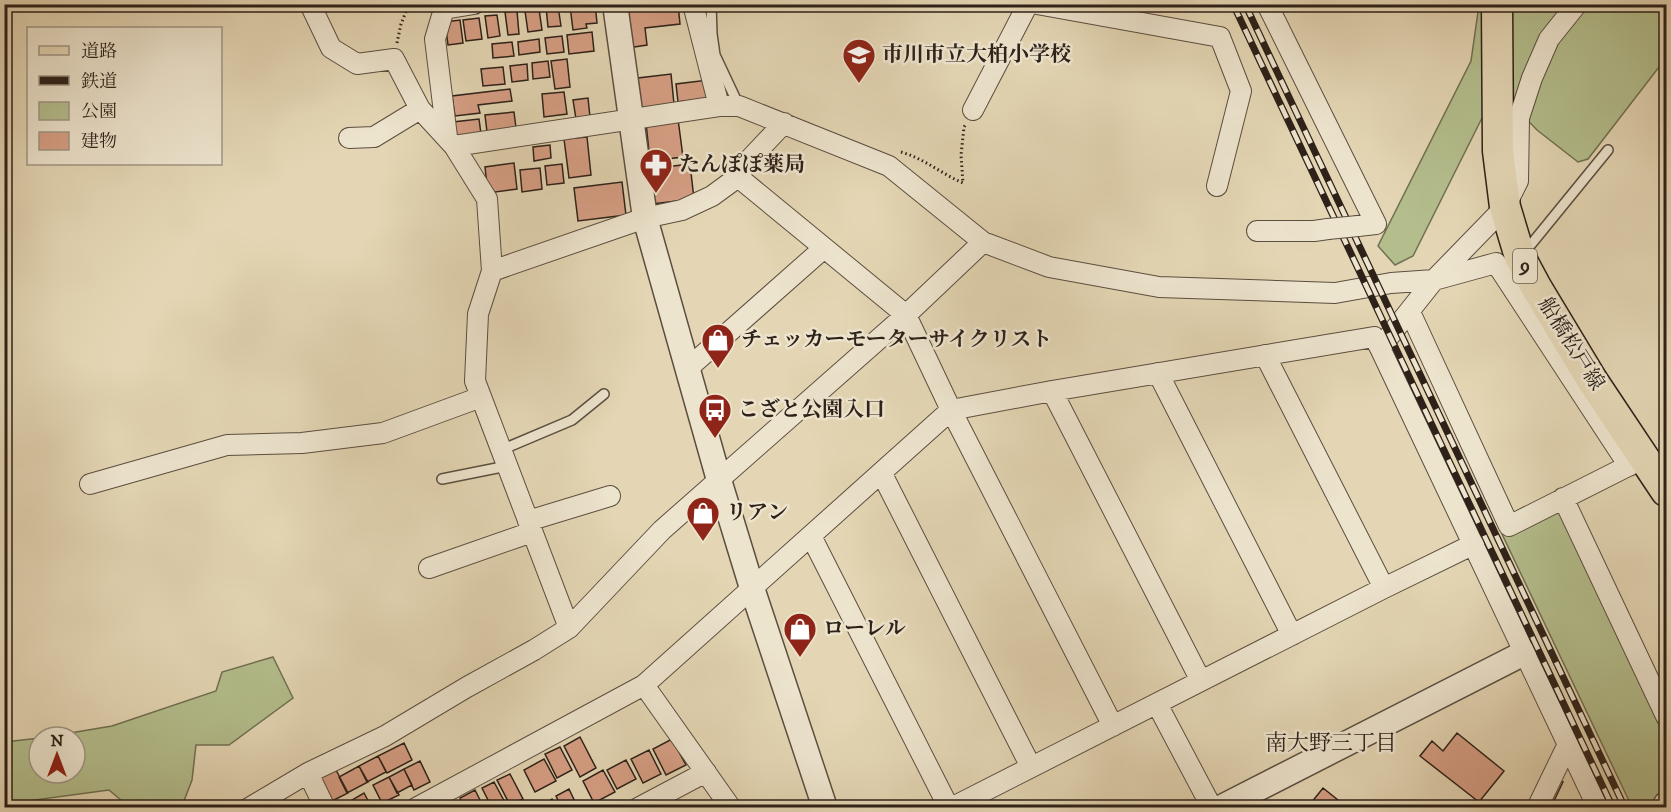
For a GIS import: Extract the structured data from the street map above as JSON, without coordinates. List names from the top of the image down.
{
  "streets": {
    "main road": ["9", "船橋松戸線"]
  },
  "districts": ["南大野三丁目"],
  "places": {
    "school or university": ["市川市立大柏小学校"],
    "pharmacy": ["たんぽぽ薬局"],
    "shop": ["チェッカーモーターサイクリスト", "リアン", "ローレル"],
    "bus stop": ["こざと公園入口"]
  },
  "legend": [
    "道路",
    "鉄道",
    "公園",
    "建物"
  ],
  "north": "top"
}
